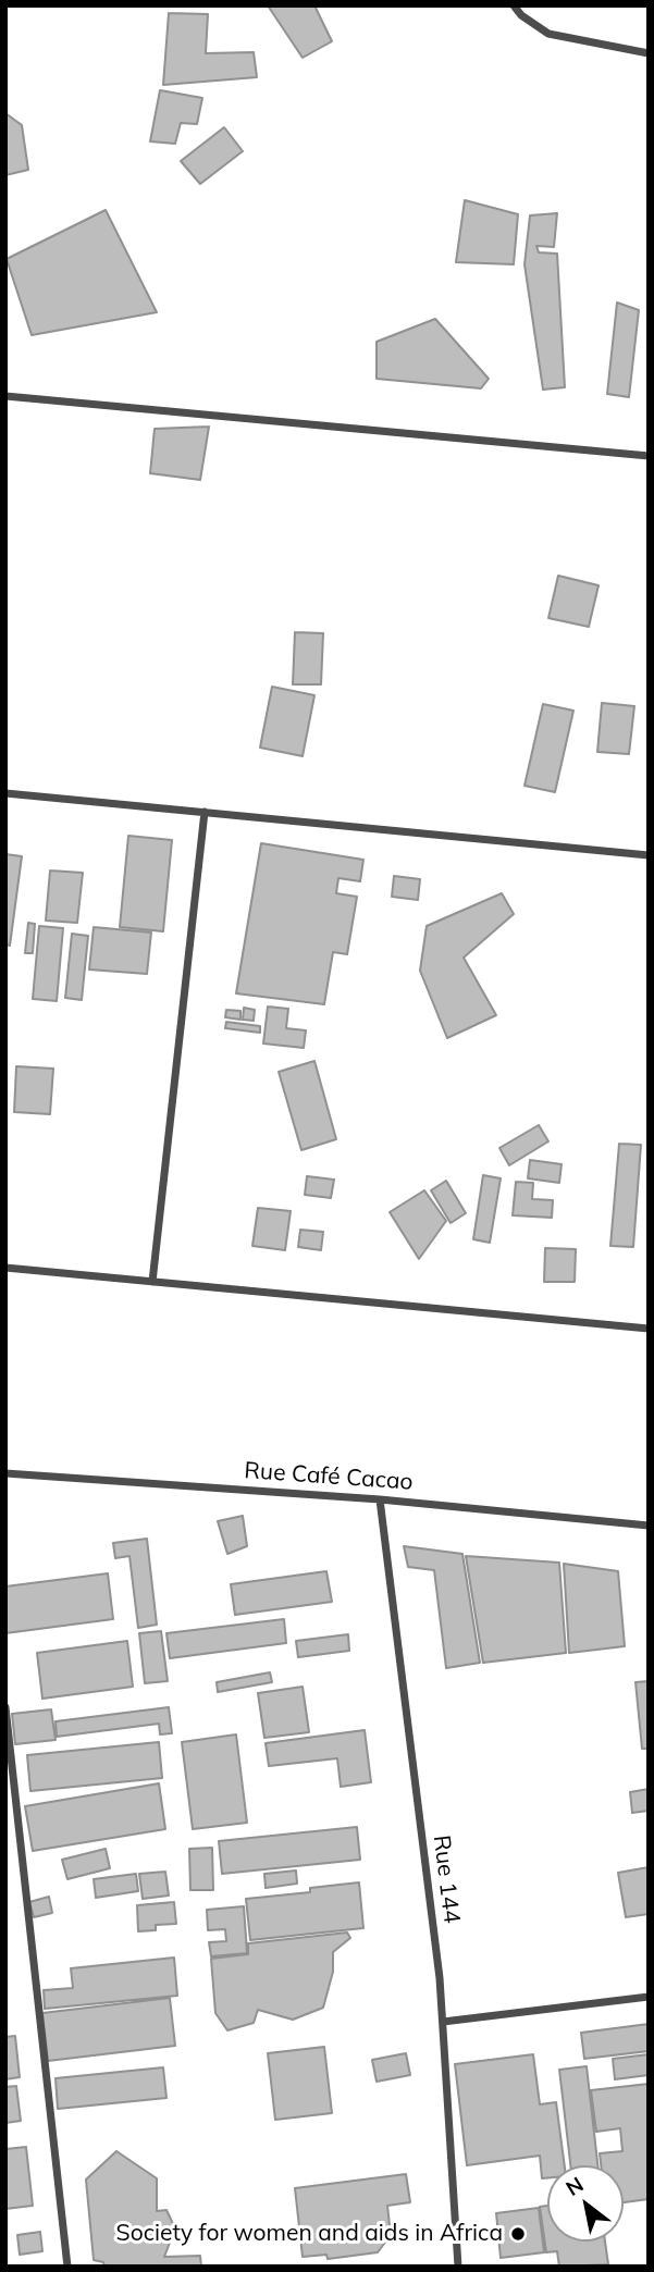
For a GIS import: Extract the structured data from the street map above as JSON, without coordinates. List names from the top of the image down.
{
  "streets": {
    "street": ["Rue Café Cacao", "Rue 144"]
  },
  "crossings": [
    ["Rue Café Cacao", "Rue 144"]
  ],
  "places": ["Society for women and aids in Africa"],
  "north": "top left"
}
